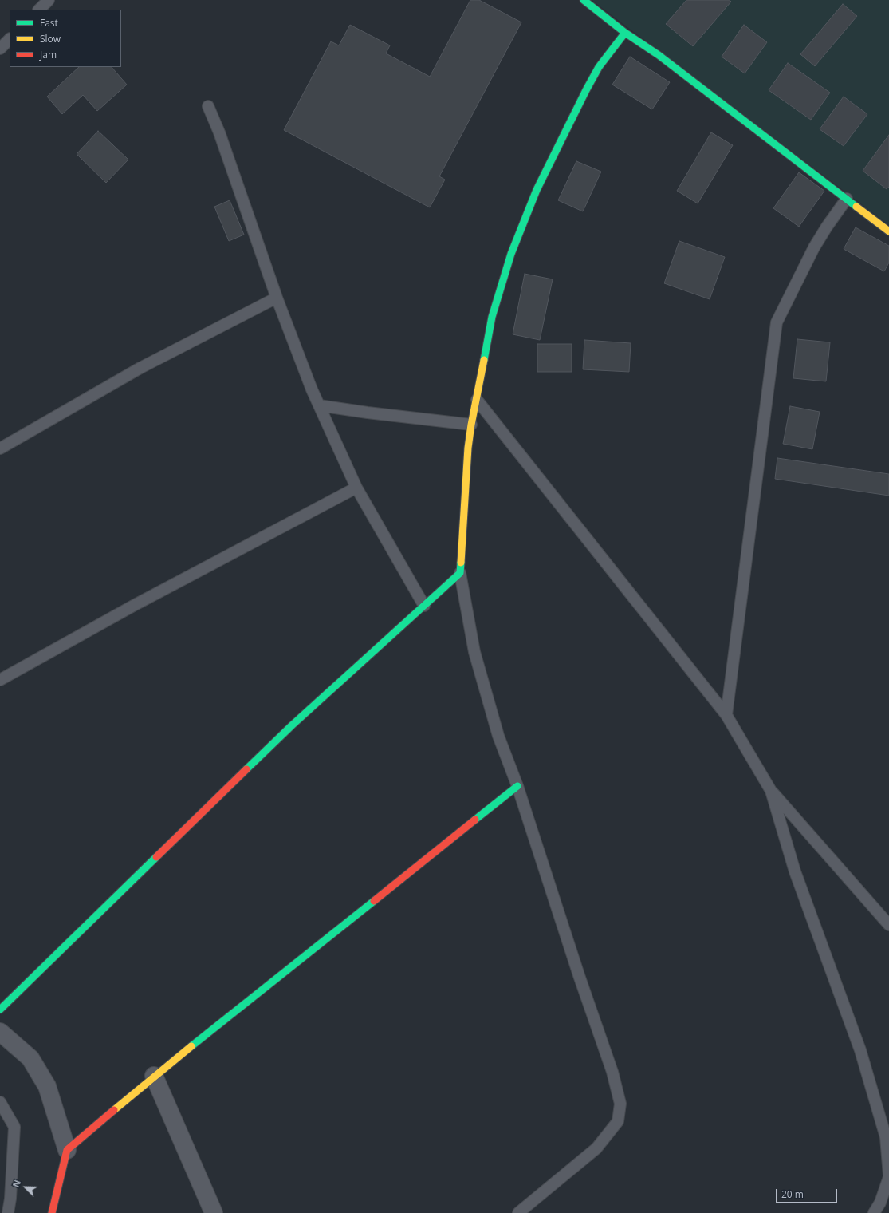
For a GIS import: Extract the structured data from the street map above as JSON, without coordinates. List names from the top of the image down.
{
  "legend": ["Fast", "Slow", "Jam"],
  "scale_bar": "20 m",
  "north": "top left"
}
